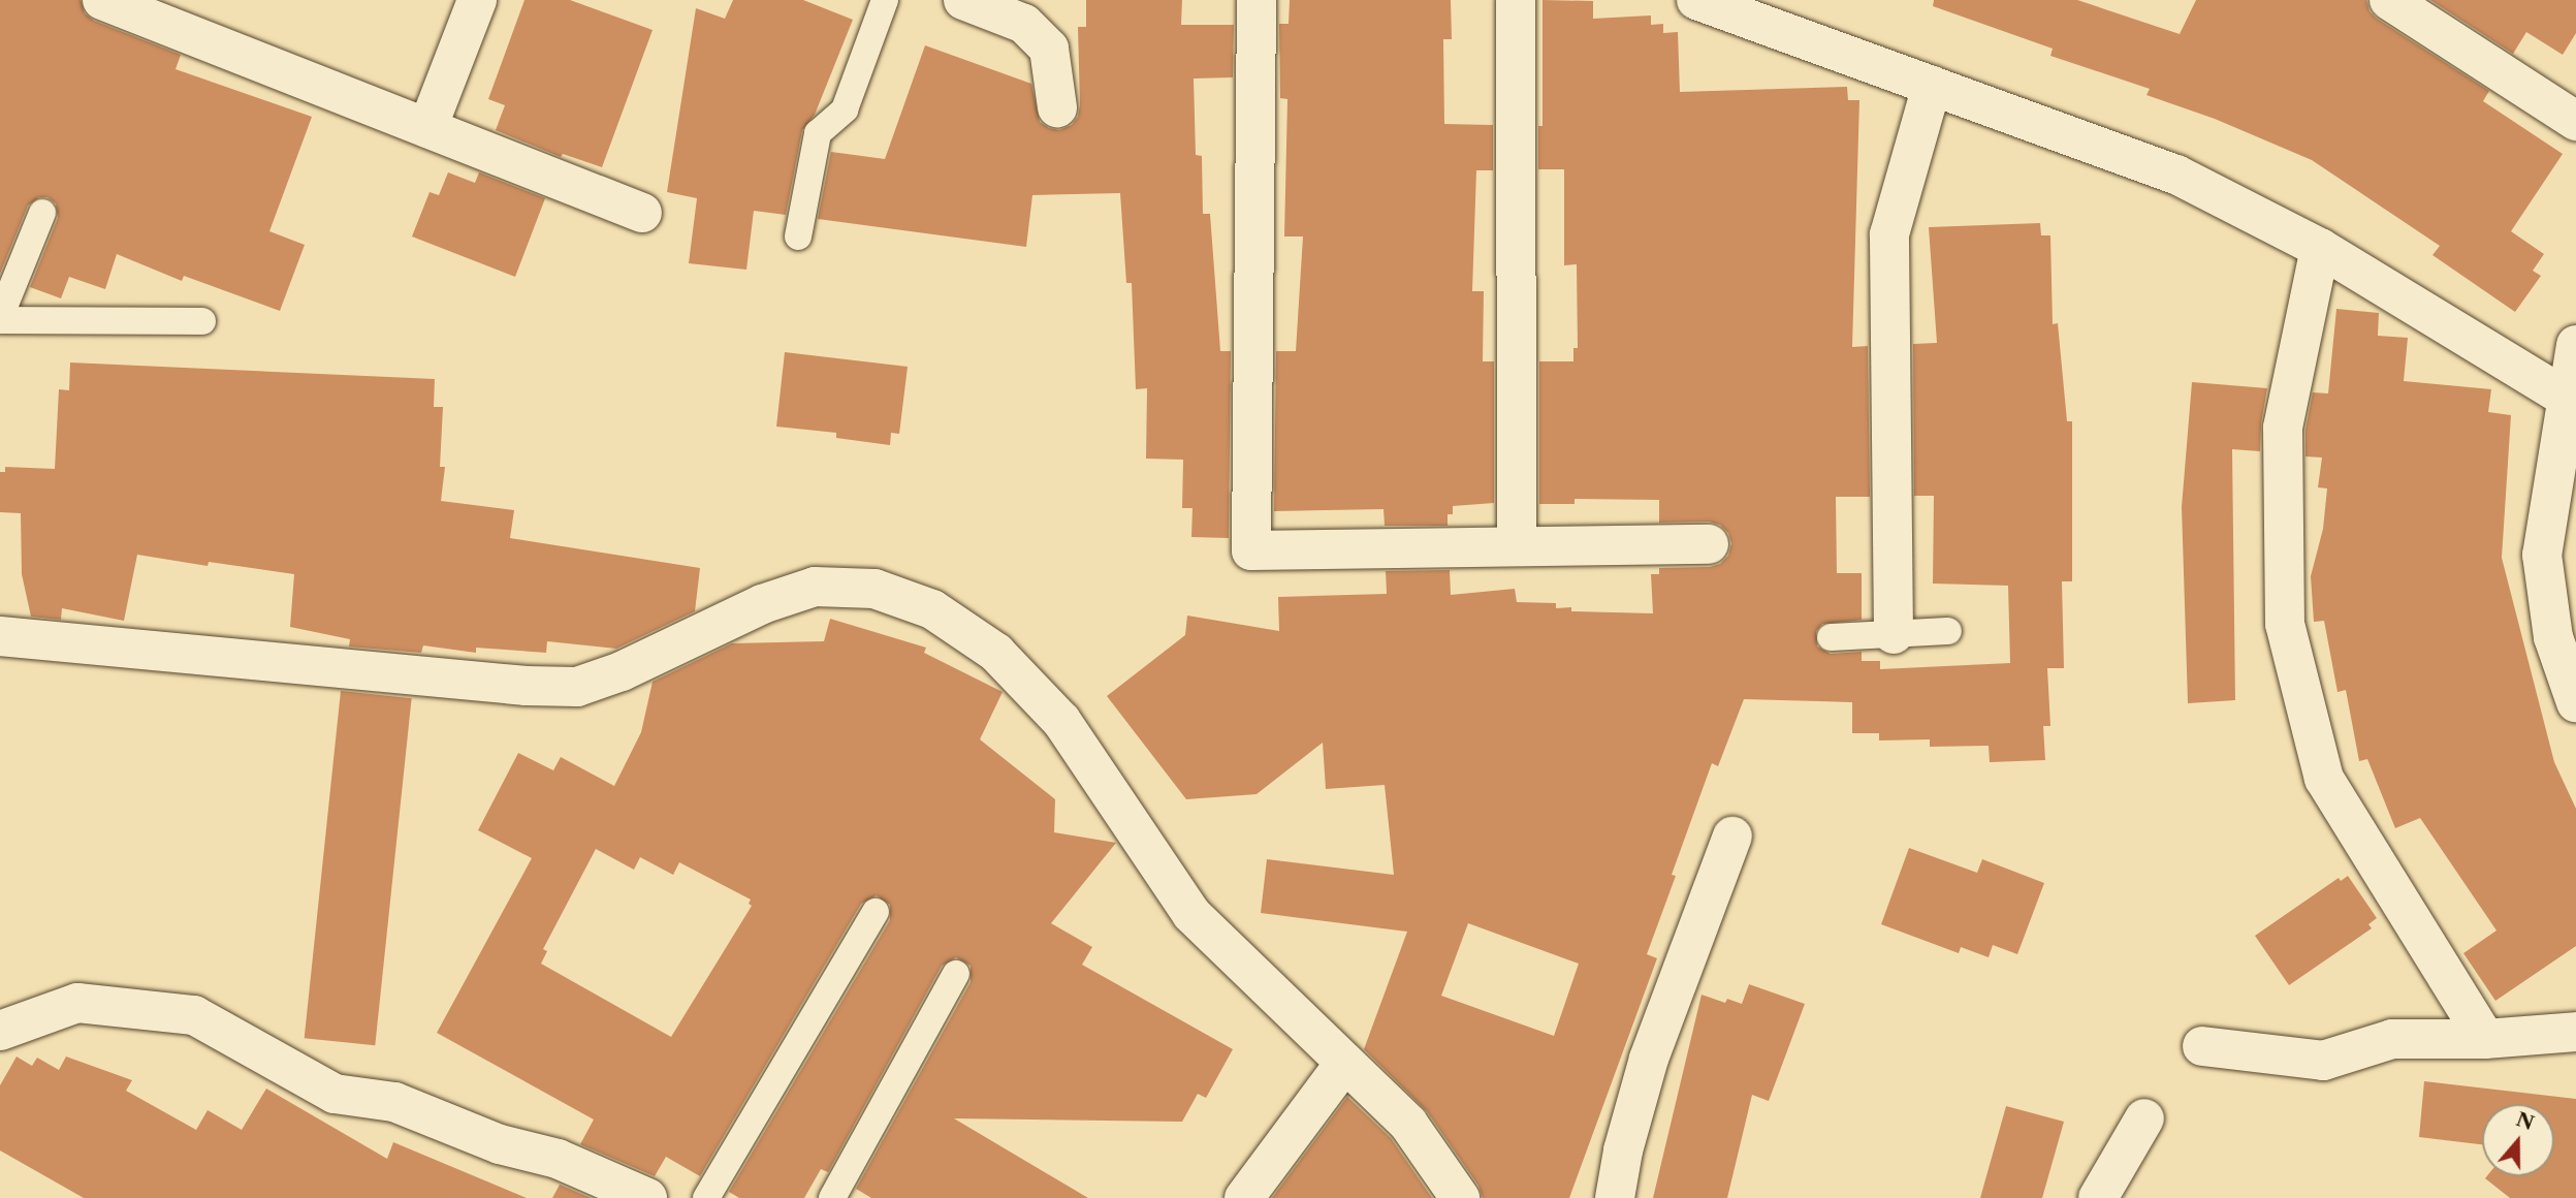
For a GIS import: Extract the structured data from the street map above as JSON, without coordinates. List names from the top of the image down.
{
  "north": "top"
}
